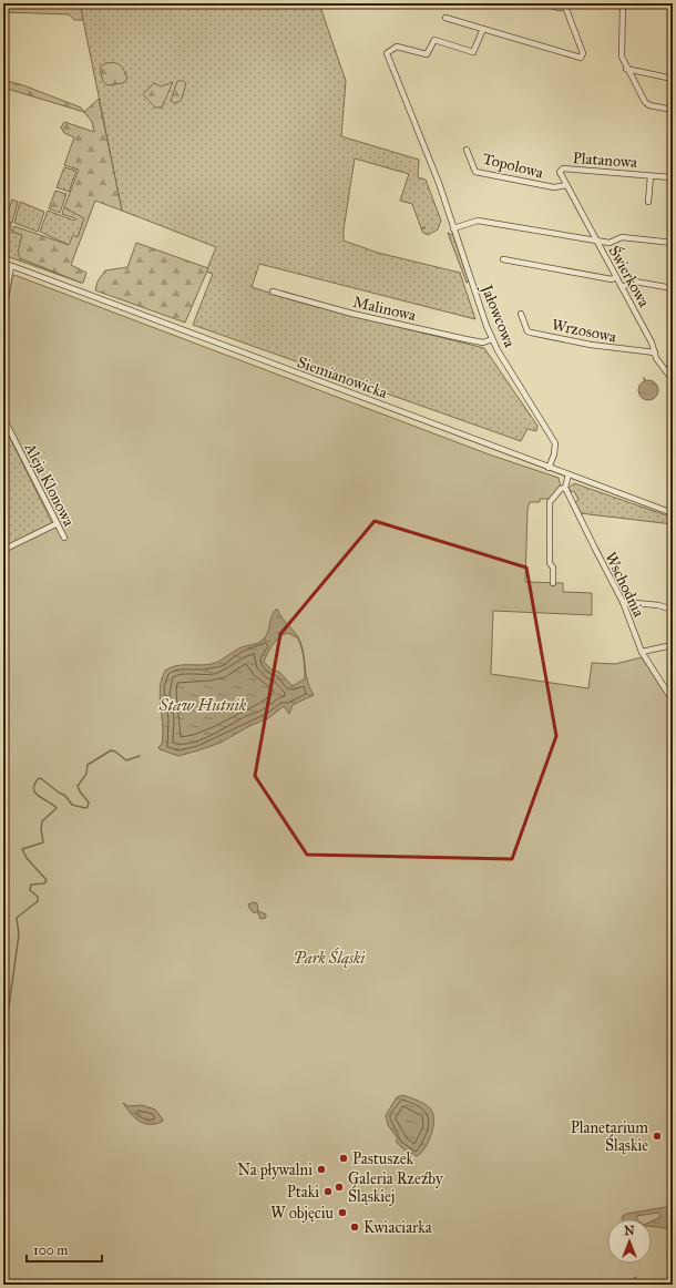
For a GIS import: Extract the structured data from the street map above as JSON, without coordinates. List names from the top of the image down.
{
  "streets": {
    "street": [
      "Platanowa",
      "Topolowa",
      "Świerkowa",
      "Malinowa",
      "Jałowcowa",
      "Wrzosowa",
      "Siemianowicka",
      "Aleja Klonowa",
      "Wschodnia"
    ]
  },
  "crossings": [
    ["Platanowa", "Topolowa"],
    ["Świerkowa", "Jałowcowa"],
    ["Świerkowa", "Wrzosowa"],
    ["Malinowa", "Jałowcowa"],
    ["Jałowcowa", "Siemianowicka"]
  ],
  "water": ["Staw Hutnik"],
  "parks": ["Park Śląski"],
  "places": [
    "Planetarium Śląskie",
    "Pastuszek",
    "Na pływalni",
    "Galeria Rzeźby Śląskiej",
    "Ptaki",
    "W objęciu",
    "Kwiaciarka"
  ],
  "scale_bar": "100 m",
  "north": "top"
}
